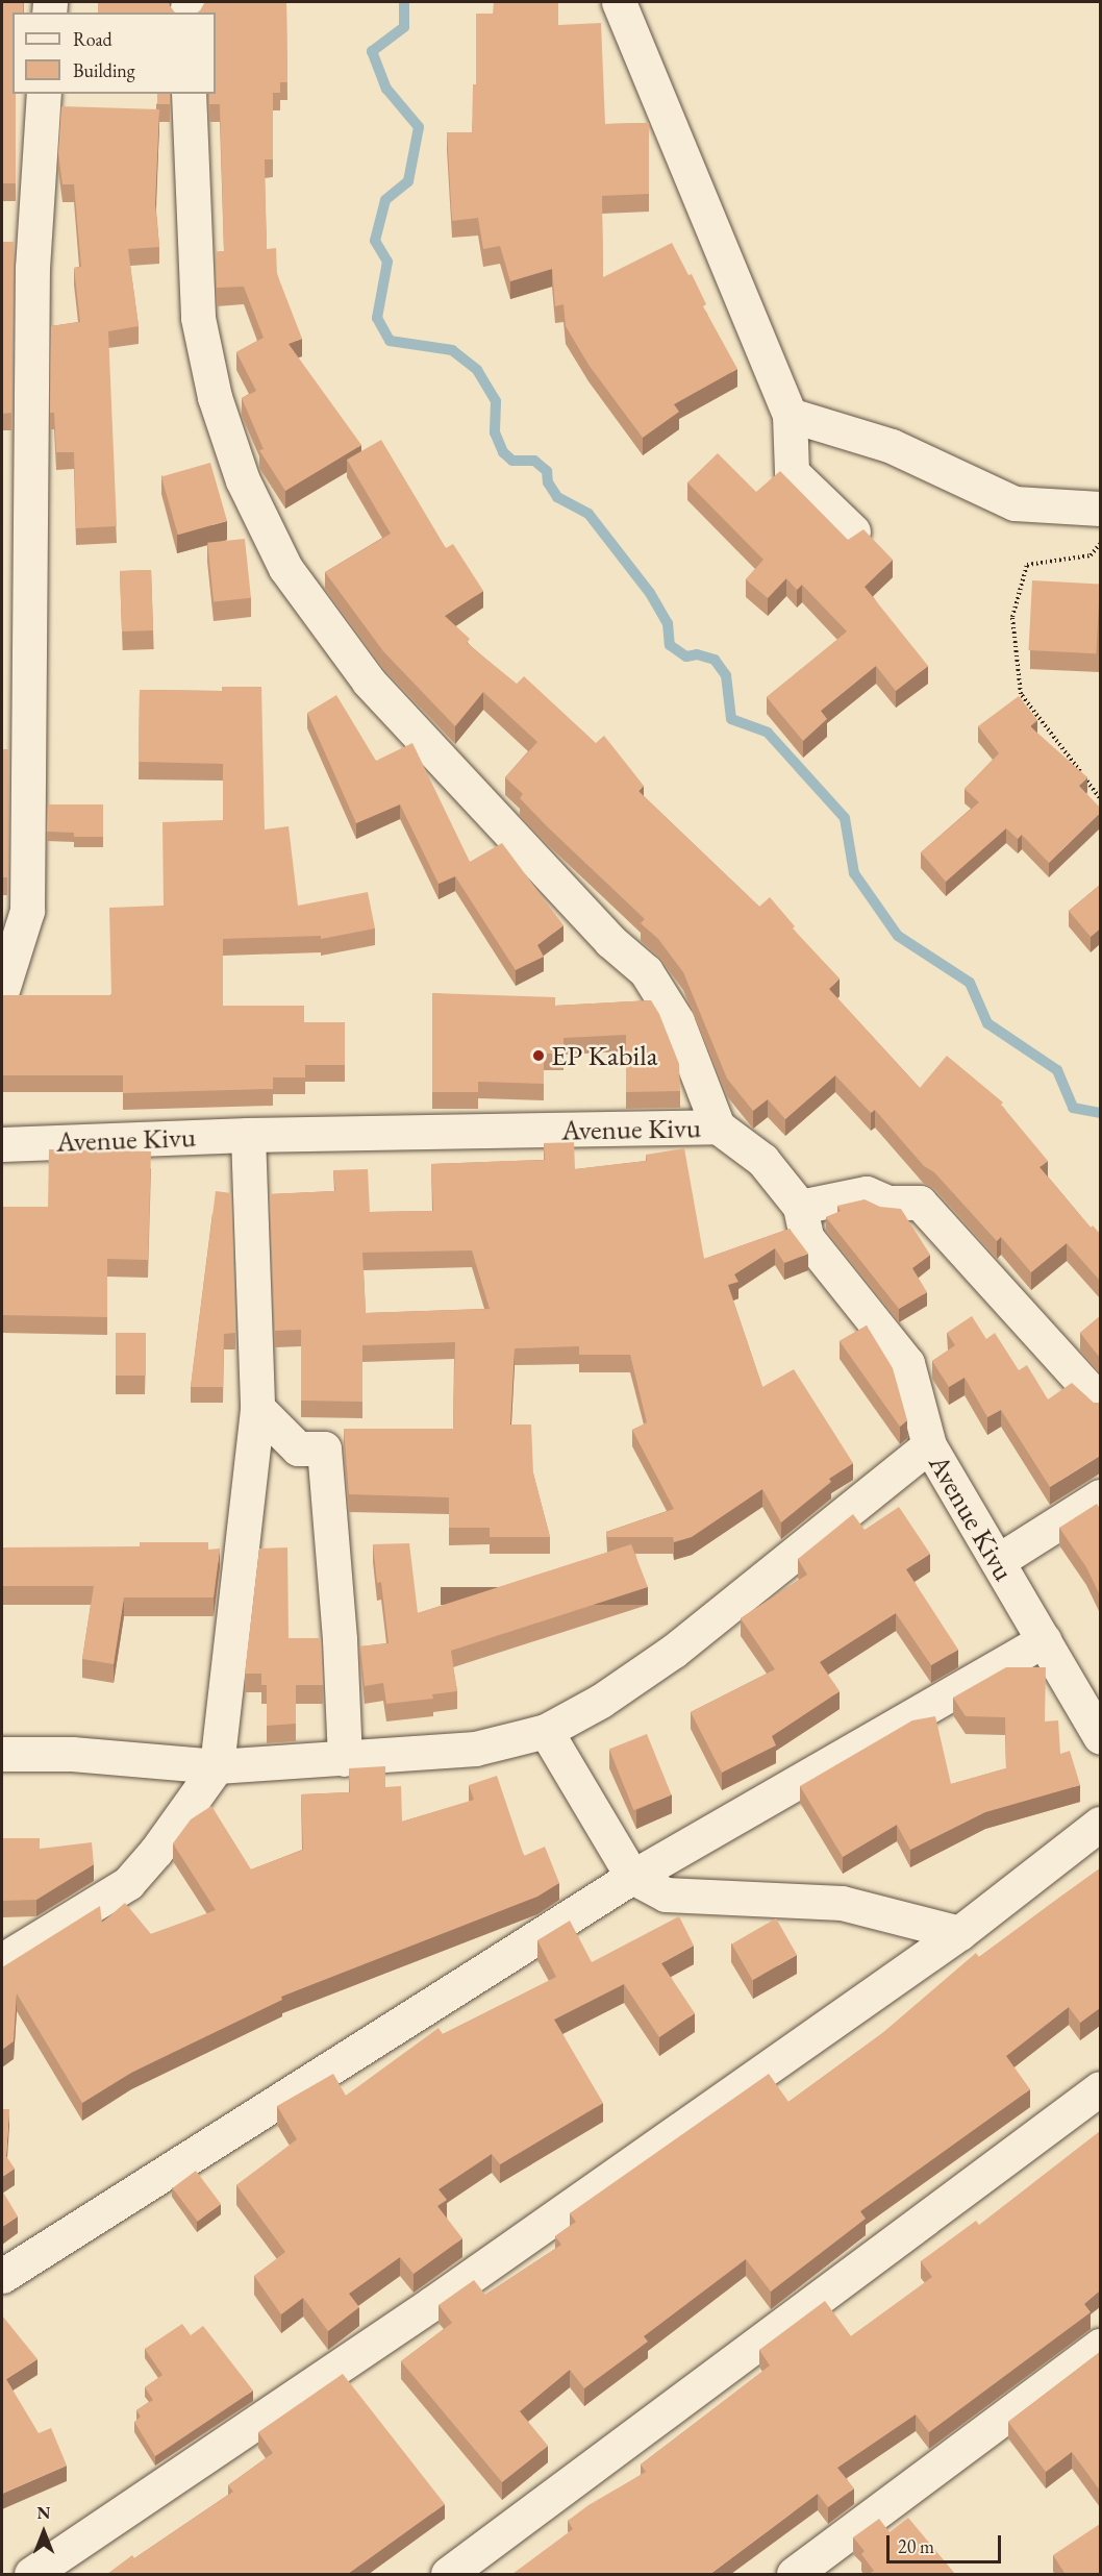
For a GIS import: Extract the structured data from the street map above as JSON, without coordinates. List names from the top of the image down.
{
  "streets": {
    "street": ["Avenue Kivu"]
  },
  "places": ["EP Kabila"],
  "legend": ["Road", "Building"],
  "scale_bar": "20 m",
  "north": "top"
}
